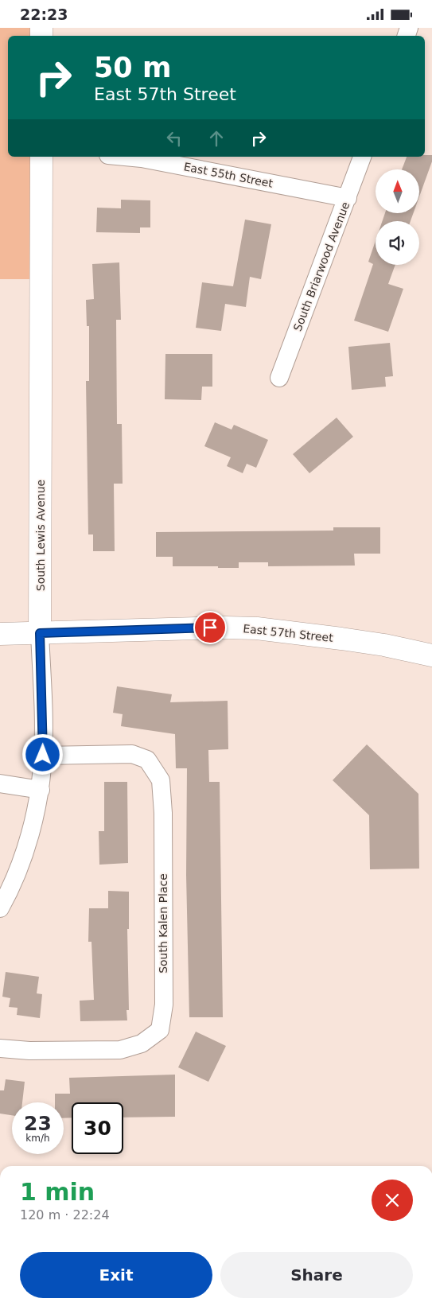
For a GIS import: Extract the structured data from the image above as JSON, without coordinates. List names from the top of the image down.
{
  "streets": {
    "street": [
      "East 55th Street",
      "South Briarwood Avenue",
      "South Lewis Avenue",
      "East 57th Street",
      "South Kalen Place"
    ]
  },
  "crossings": [
    ["East 55th Street", "South Briarwood Avenue"],
    ["South Lewis Avenue", "East 57th Street"],
    ["South Lewis Avenue", "South Kalen Place"]
  ],
  "north": "top",
  "page": {
    "status": "22:23",
    "turn": ["50 m", "East 57th Street"],
    "speed": "23 km/h",
    "limit": "30",
    "heading": ["1 min", "120 m · 22:24"],
    "buttons": ["Exit", "Share"]
  }
}
